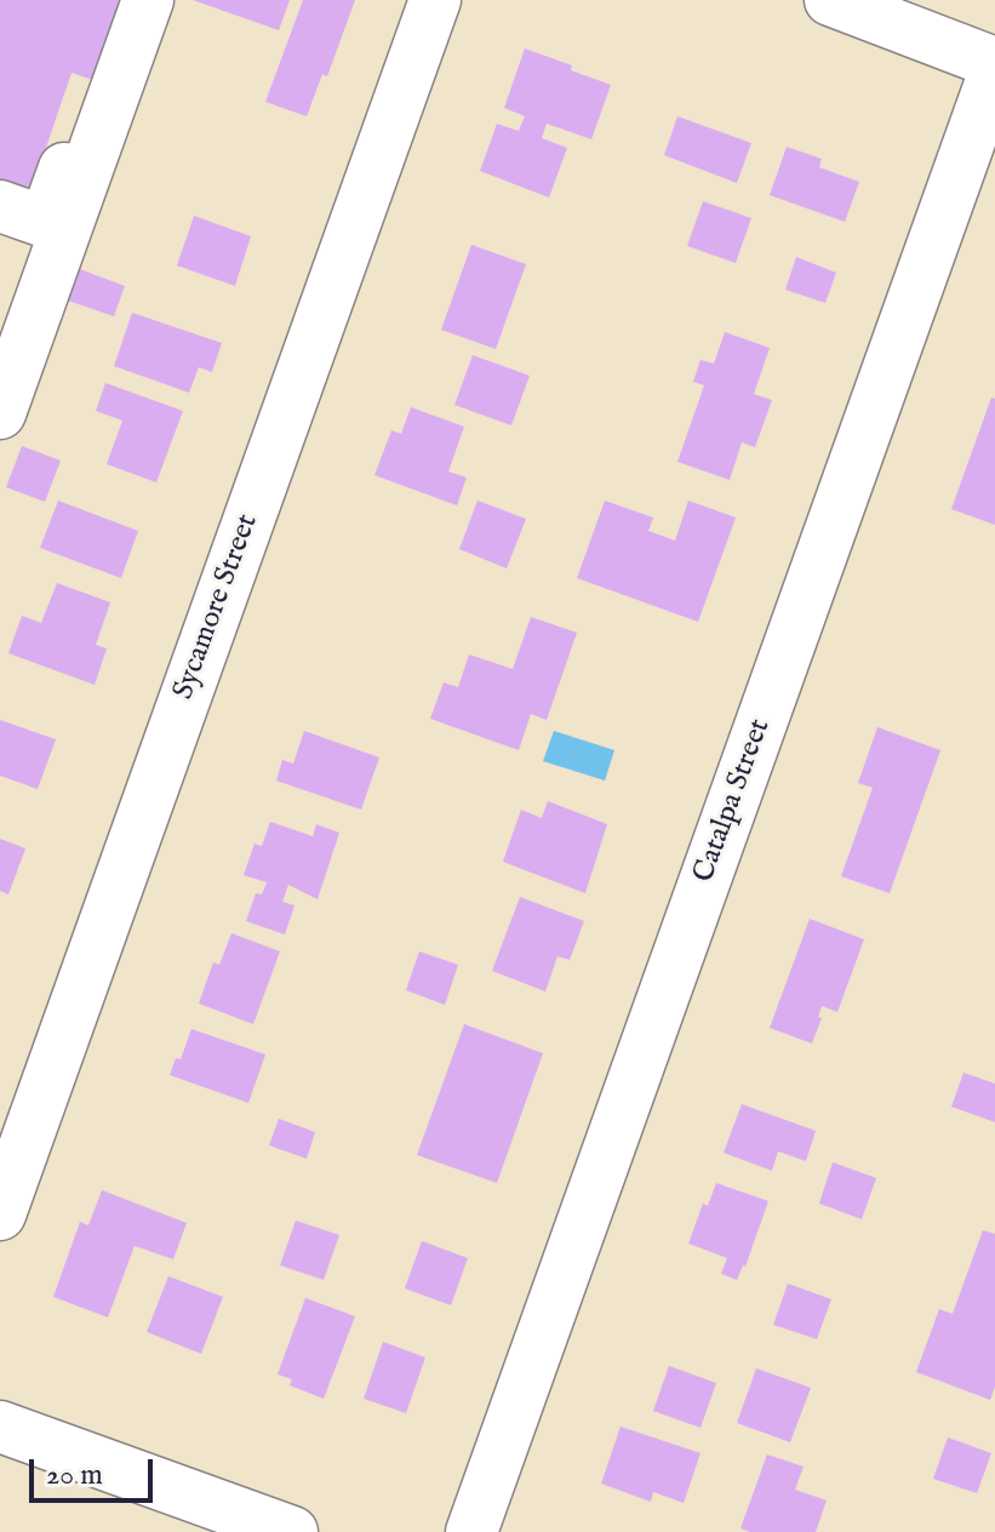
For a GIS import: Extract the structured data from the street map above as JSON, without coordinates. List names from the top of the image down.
{
  "streets": {
    "street": ["Sycamore Street", "Catalpa Street"]
  },
  "scale_bar": "20 m"
}
